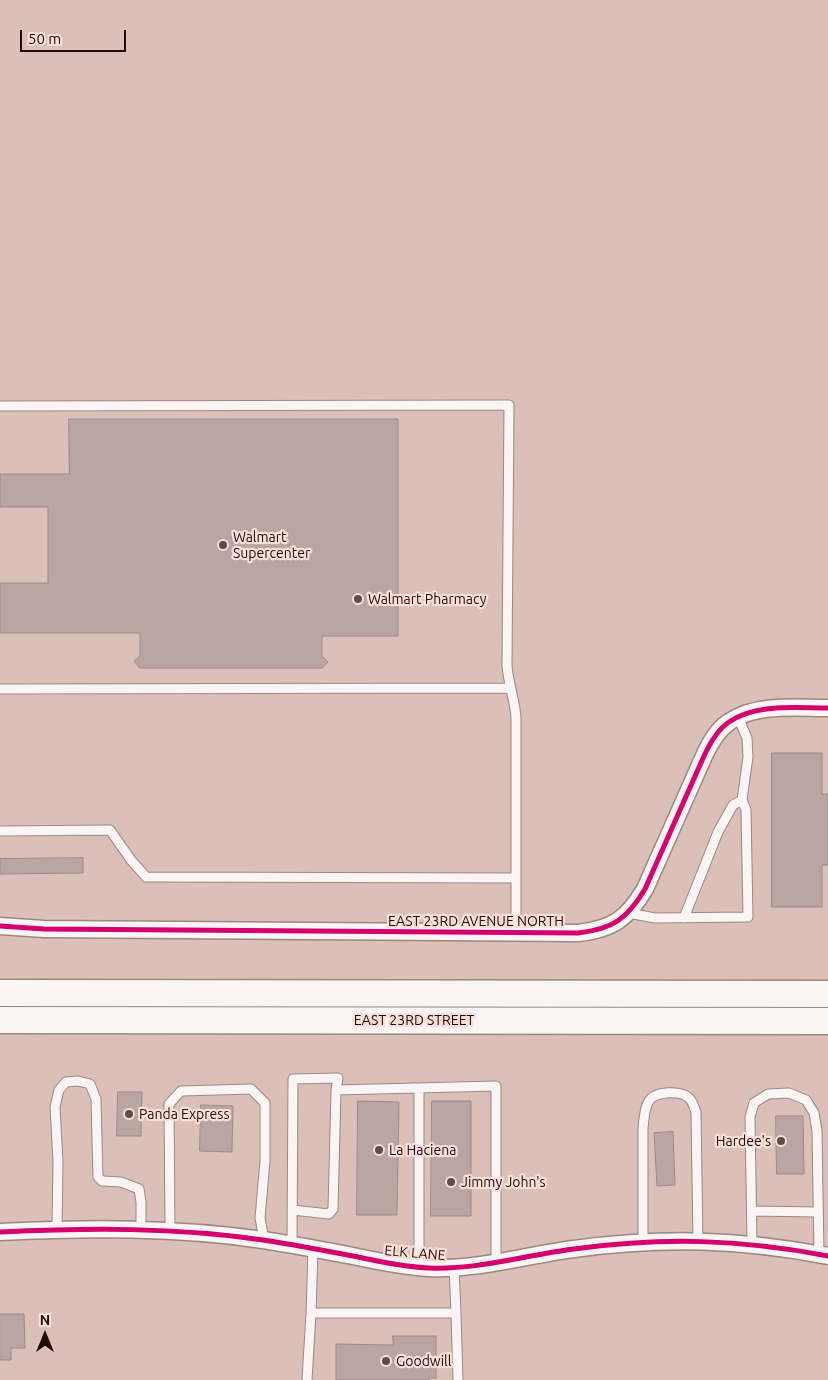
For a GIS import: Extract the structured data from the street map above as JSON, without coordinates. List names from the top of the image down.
{
  "streets": {
    "main road": ["EAST 23RD STREET"],
    "street": ["EAST 23RD AVENUE NORTH", "ELK LANE"]
  },
  "places": [
    "Walmart Supercenter",
    "Walmart Pharmacy",
    "Panda Express",
    "Hardee's",
    "La Haciena",
    "Jimmy John's",
    "Goodwill"
  ],
  "scale_bar": "50 m",
  "north": "top"
}
